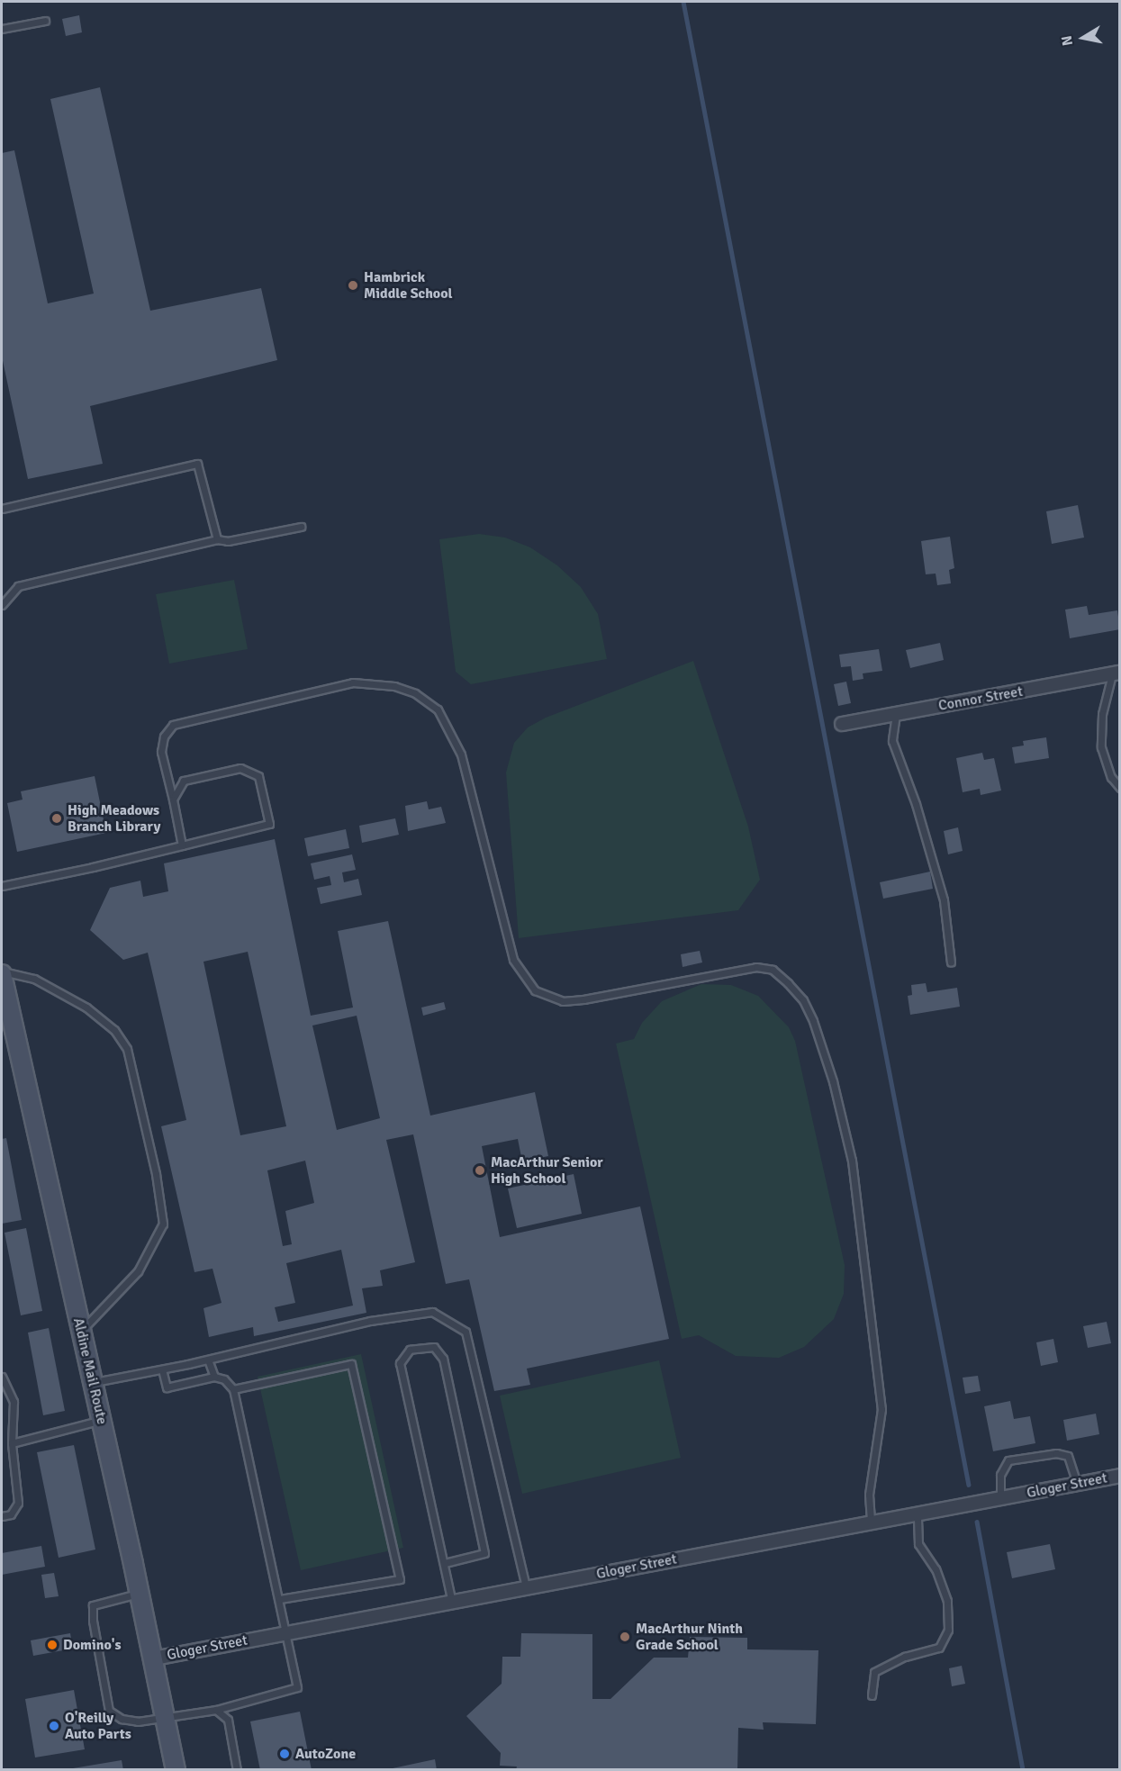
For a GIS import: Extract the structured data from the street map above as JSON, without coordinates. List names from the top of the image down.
{
  "streets": {
    "main road": ["Aldine Mail Route"],
    "street": ["Connor Street", "Gloger Street"]
  },
  "crossings": [
    ["Aldine Mail Route", "Gloger Street"]
  ],
  "places": [
    "Hambrick Middle School",
    "High Meadows Branch Library",
    "MacArthur Senior High School",
    "MacArthur Ninth Grade School",
    "Domino's",
    "O'Reilly Auto Parts",
    "AutoZone"
  ],
  "north": "left"
}
